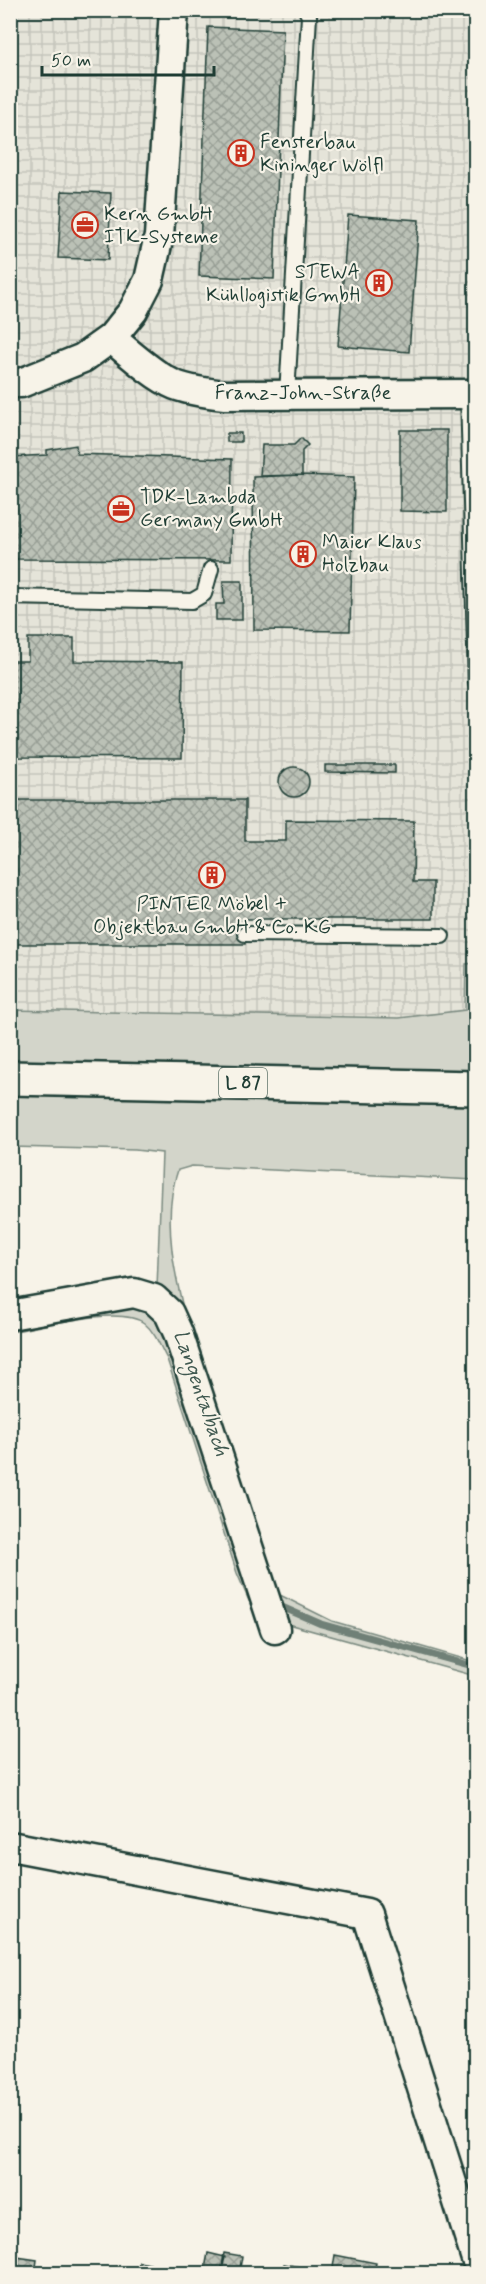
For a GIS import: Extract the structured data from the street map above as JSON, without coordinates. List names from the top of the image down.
{
  "streets": {
    "main road": ["L 87"],
    "street": ["Franz-John-Straße"]
  },
  "water": ["Langentalbach"],
  "places": {
    "building": [
      "Fensterbau Kininger Wölfl",
      "STEWA Kühllogistik GmbH",
      "Maier Klaus Holzbau",
      "PINTER Möbel + Objektbau GmbH & Co. KG"
    ],
    "office": ["Kern GmbH ITK-Systeme", "TDK-Lambda Germany GmbH"]
  },
  "scale_bar": "50 m"
}
